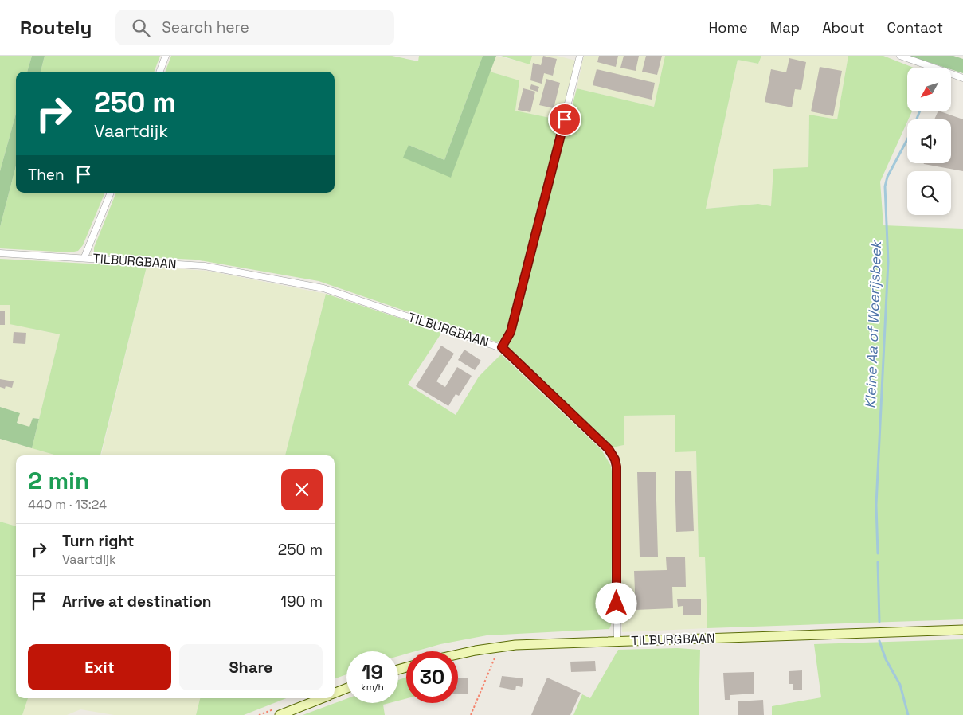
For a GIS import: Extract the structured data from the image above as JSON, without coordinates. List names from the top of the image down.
{
  "streets": {
    "street": ["TILBURGBAAN"]
  },
  "water": ["Kleine Aa of Weerijsbeek"],
  "north": "bottom left",
  "page": {
    "header": "Routely",
    "search": "Search here",
    "nav": [
      "Home",
      "Map",
      "About",
      "Contact"
    ],
    "turn": ["250 m", "Vaartdijk"],
    "then": "Then",
    "heading": ["2 min", "440 m · 13:24"],
    "list": [
      {
        "name": "Turn right",
        "note": "Vaartdijk",
        "value": "250 m"
      },
      {
        "name": "Arrive at destination",
        "value": "190 m"
      }
    ],
    "buttons": ["Exit", "Share"],
    "speed": "19 km/h",
    "limit": "30"
  }
}
